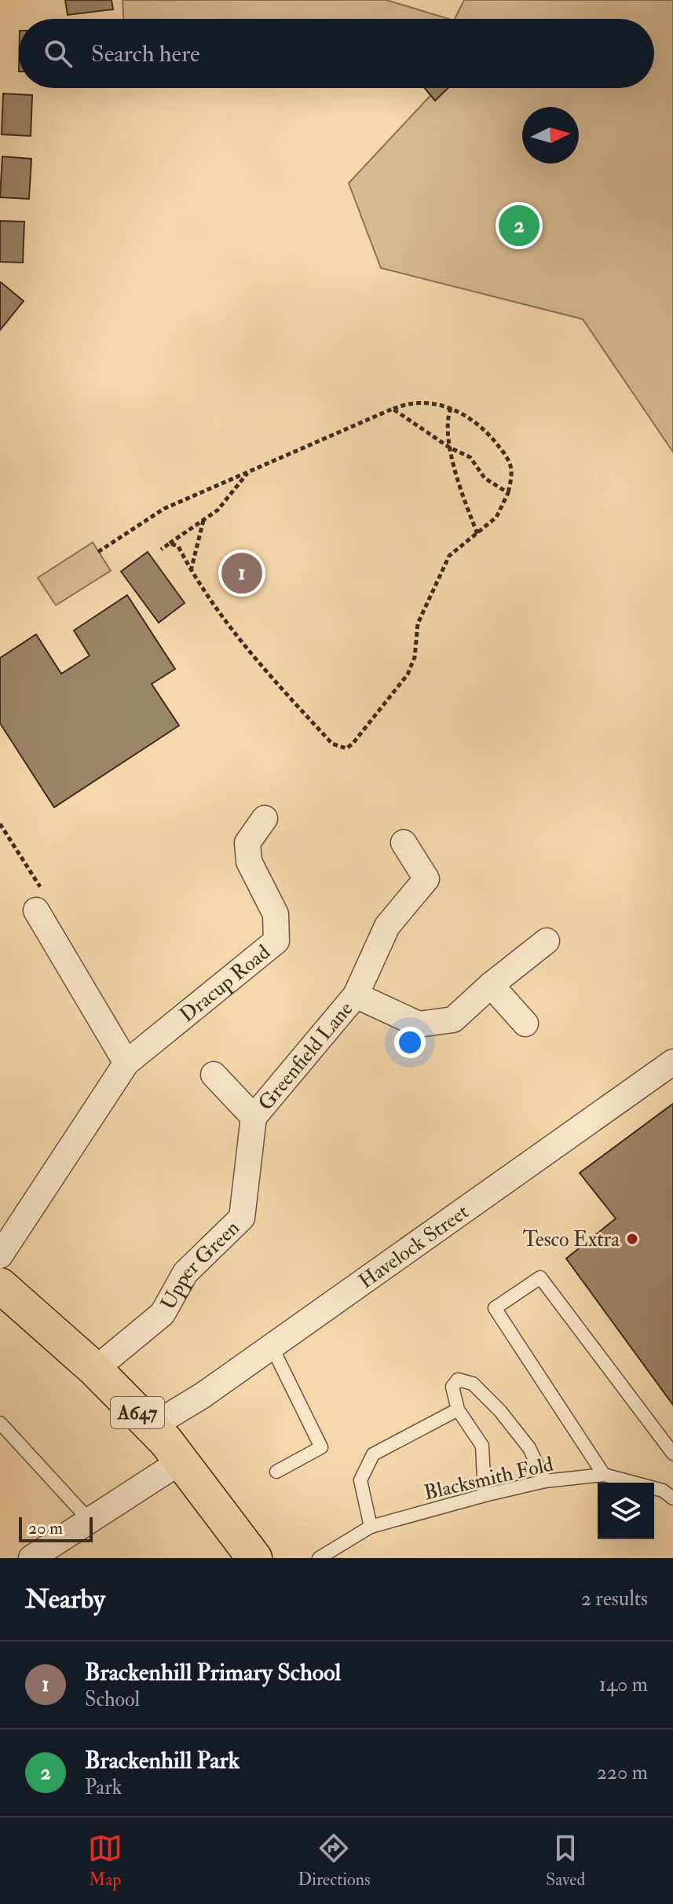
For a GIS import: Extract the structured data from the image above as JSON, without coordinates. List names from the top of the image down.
{
  "streets": {
    "main road": ["A647"],
    "street": [
      "Dracup Road",
      "Greenfield Lane",
      "Havelock Street",
      "Upper Green"
    ],
    "lane": ["Blacksmith Fold"]
  },
  "crossings": [
    ["Greenfield Lane", "Upper Green"],
    ["Havelock Street", "A647"],
    ["Upper Green", "A647"]
  ],
  "places": ["Tesco Extra"],
  "scale_bar": "20 m",
  "north": "right",
  "page": {
    "search": "Search here",
    "pins": ["2", "1"],
    "scale": "20 m",
    "heading": ["Nearby", "2 results"],
    "list": [
      {
        "mark": "1",
        "name": "Brackenhill Primary School",
        "note": "School",
        "value": "140 m"
      },
      {
        "mark": "2",
        "name": "Brackenhill Park",
        "note": "Park",
        "value": "220 m"
      }
    ],
    "nav": ["Map", "Directions", "Saved"]
  }
}
